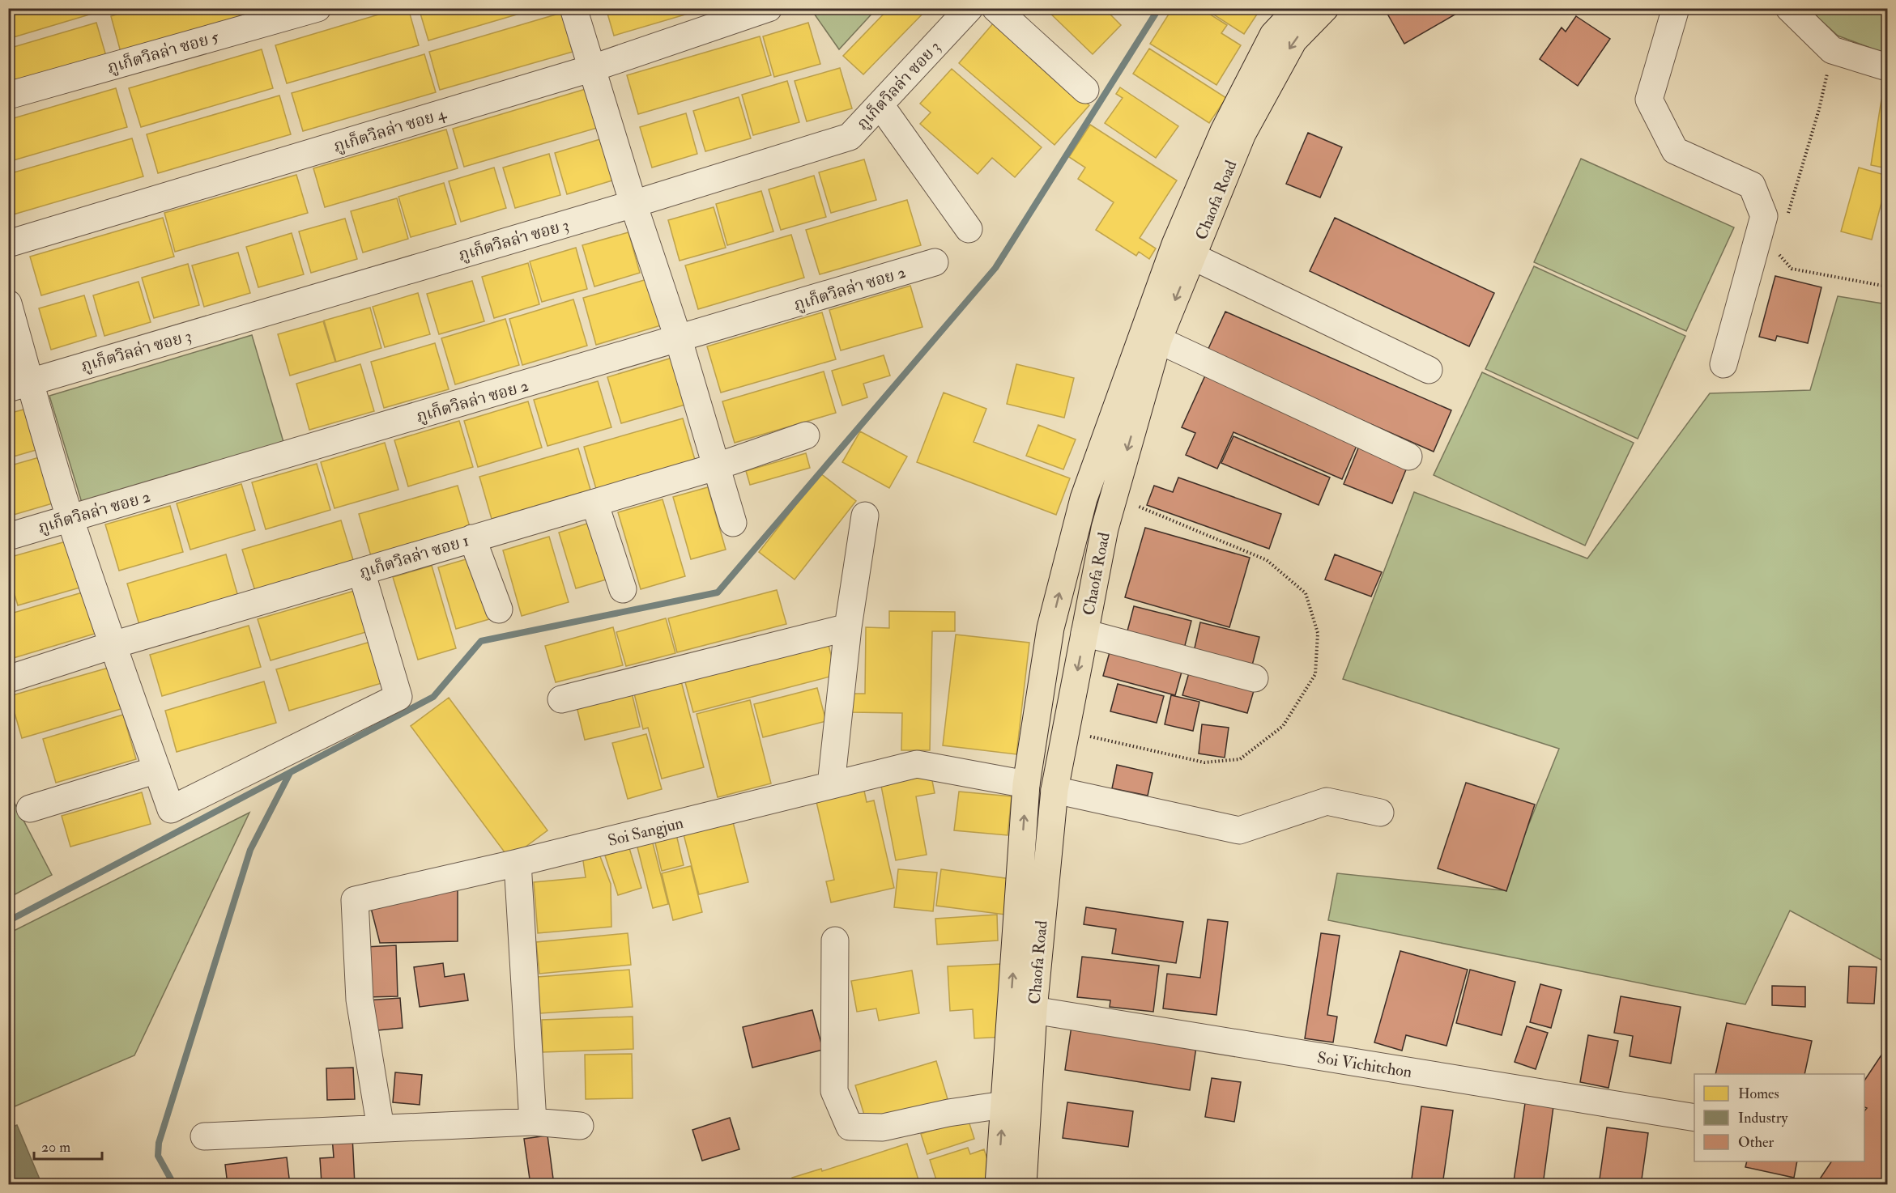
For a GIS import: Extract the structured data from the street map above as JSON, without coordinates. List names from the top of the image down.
{
  "streets": {
    "main road": ["Chaofa Road"],
    "street": [
      "ภูเก็ตวิลล่า ซอย 5",
      "ภูเก็ตวิลล่า ซอย 3",
      "ภูเก็ตวิลล่า ซอย 4",
      "ภูเก็ตวิลล่า ซอย 2",
      "ภูเก็ตวิลล่า ซอย 1",
      "Soi Sangjun",
      "Soi Vichitchon"
    ]
  },
  "crossings": [
    ["Chaofa Road", "Soi Sangjun"],
    ["Chaofa Road", "Soi Vichitchon"]
  ],
  "legend": ["Homes", "Industry", "Other"],
  "scale_bar": "20 m"
}
